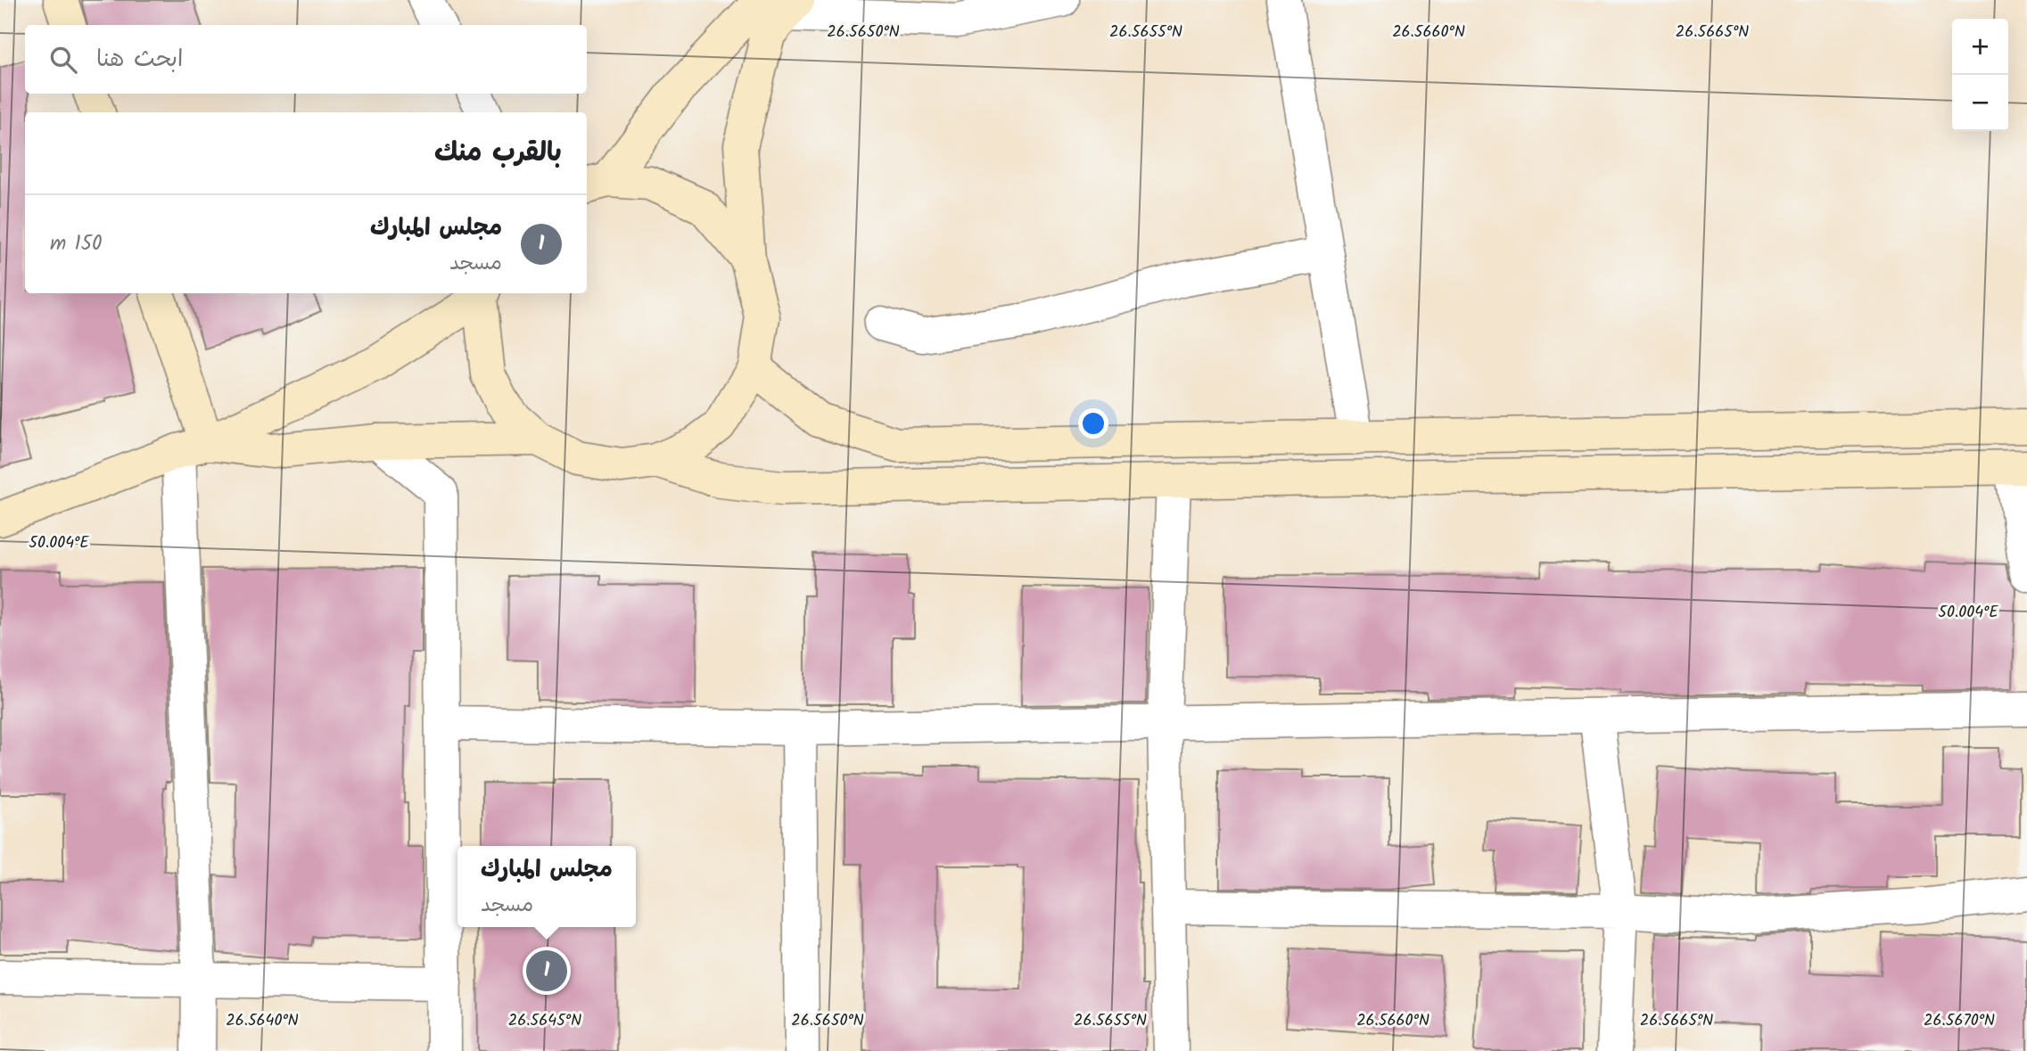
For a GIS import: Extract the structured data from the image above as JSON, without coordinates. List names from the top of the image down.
{
  "page": {
    "map_buttons": ["+", "−"],
    "search": "ابحث هنا",
    "heading": "بالقرب منك",
    "list": [
      {
        "mark": "1",
        "name": "مجلس المبارك",
        "note": "مسجد",
        "value": "150 m"
      }
    ],
    "popup": ["مجلس المبارك", "مسجد"],
    "pins": "1"
  },
  "coordinates": [
    "26.5650°N",
    "26.5655°N",
    "26.5660°N",
    "26.5665°N",
    "50.004°E",
    "26.5640°N",
    "26.5645°N",
    "26.5670°N"
  ]
}
